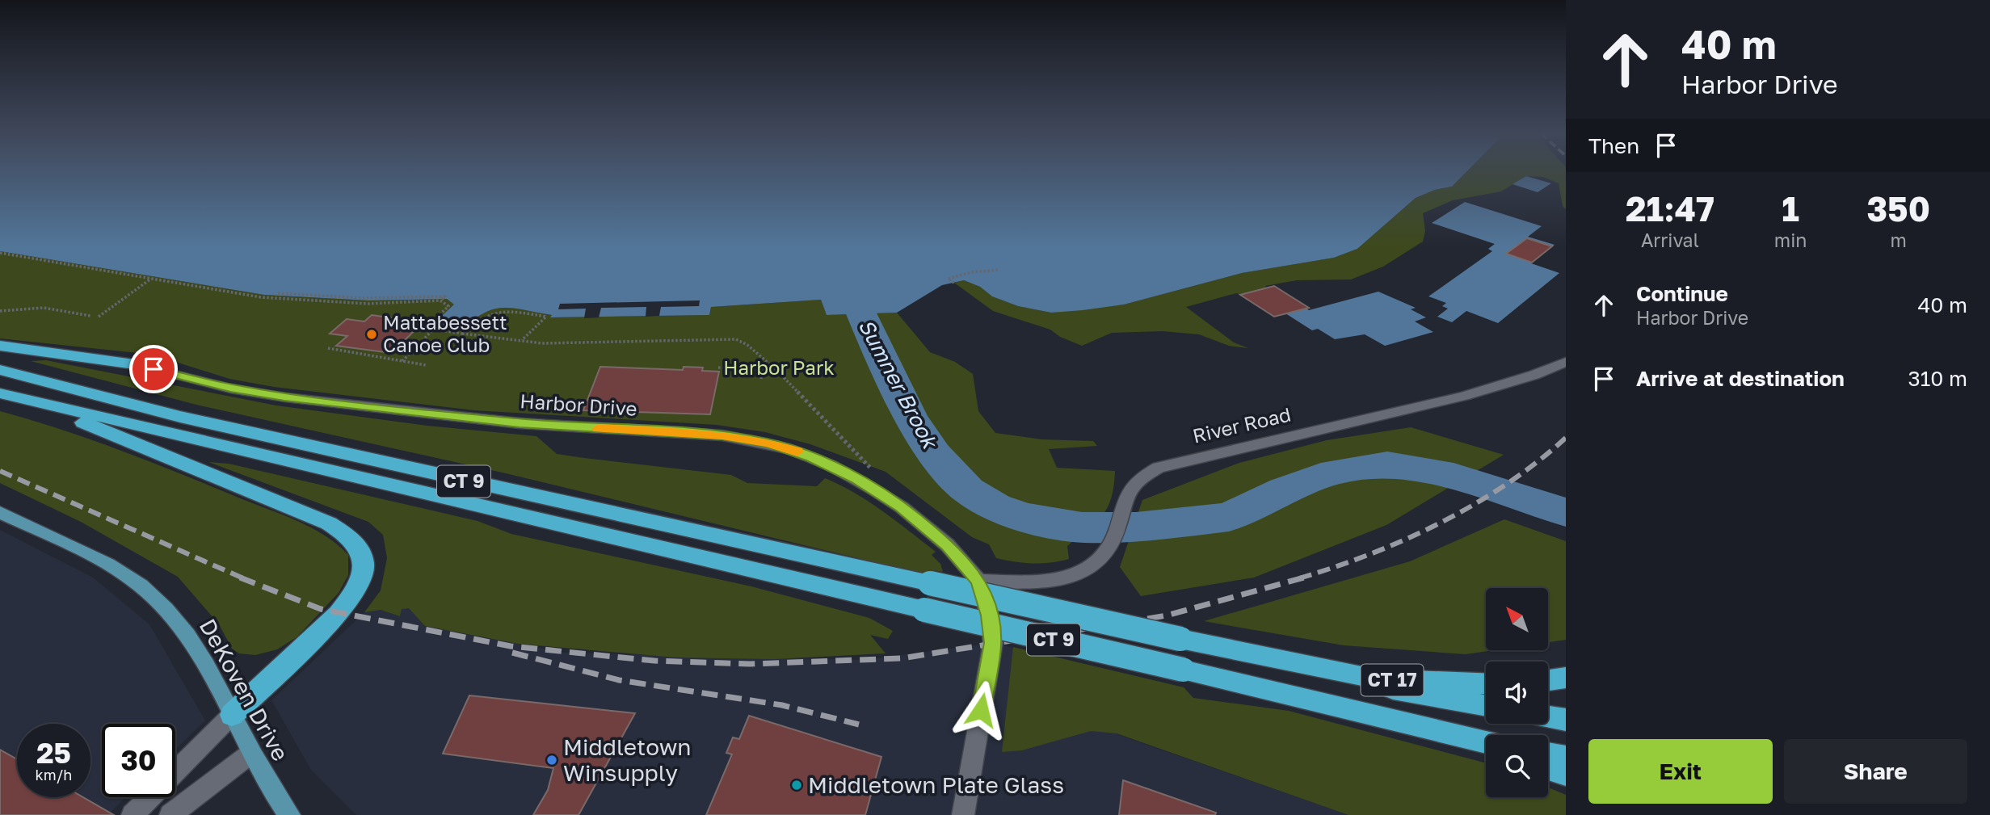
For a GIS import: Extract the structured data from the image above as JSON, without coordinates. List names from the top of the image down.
{
  "streets": {
    "highway": ["CT 9", "CT 17"],
    "main road": ["DeKoven Drive"],
    "street": ["Harbor Drive", "River Road"]
  },
  "crossings": [
    ["Harbor Drive", "River Road"],
    ["CT 9", "CT 17"]
  ],
  "water": ["Sumner Brook"],
  "parks": ["Harbor Park"],
  "places": ["Mattabessett Canoe Club", "Middletown Winsupply", "Middletown Plate Glass"],
  "north": "top left",
  "page": {
    "turn": ["40 m", "Harbor Drive"],
    "then": "Then",
    "eta": [
      "21:47",
      "Arrival",
      "1",
      "min",
      "350",
      "m"
    ],
    "list": [
      {
        "name": "Continue",
        "note": "Harbor Drive",
        "value": "40 m"
      },
      {
        "name": "Arrive at destination",
        "value": "310 m"
      }
    ],
    "speed": "25 km/h",
    "limit": "30",
    "buttons": ["Exit", "Share"]
  }
}
